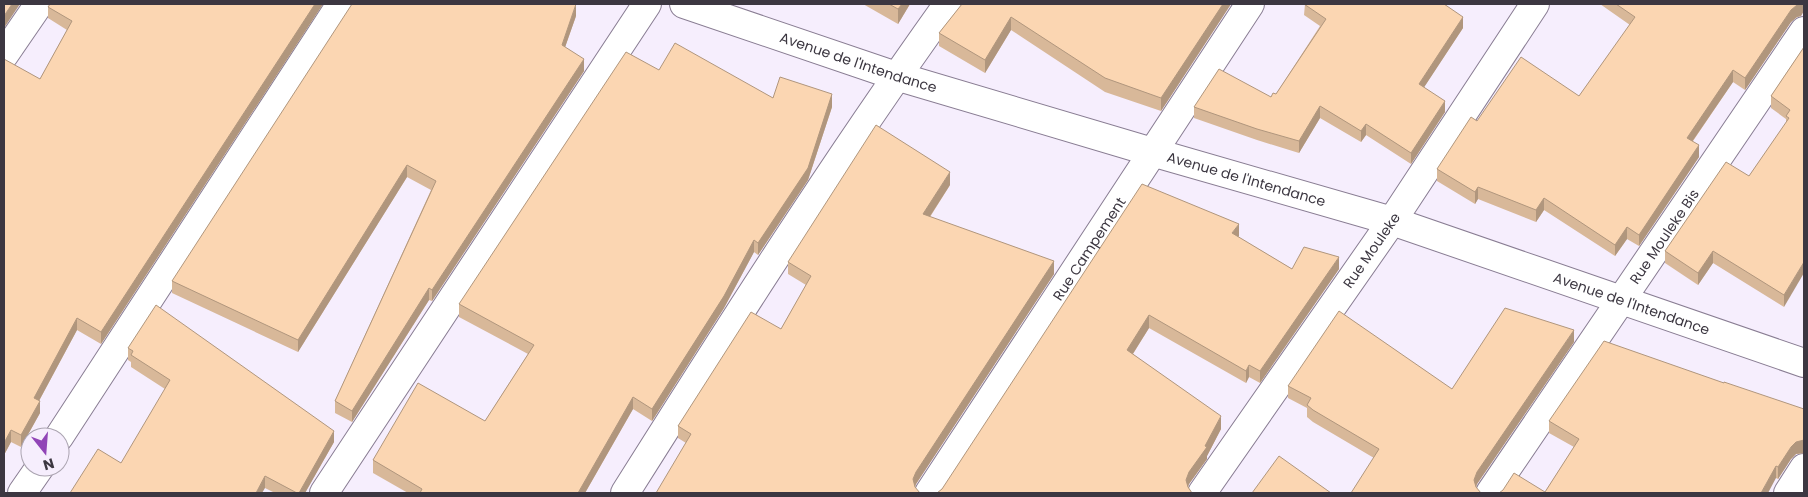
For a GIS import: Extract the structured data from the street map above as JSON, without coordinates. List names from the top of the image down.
{
  "streets": {
    "street": [
      "Avenue de l'Intendance",
      "Rue Mouleke Bis",
      "Rue Campement",
      "Rue Mouleke"
    ]
  },
  "crossings": [
    ["Avenue de l'Intendance", "Rue Mouleke Bis"],
    ["Avenue de l'Intendance", "Rue Campement"],
    ["Avenue de l'Intendance", "Rue Mouleke"]
  ],
  "north": "bottom"
}
